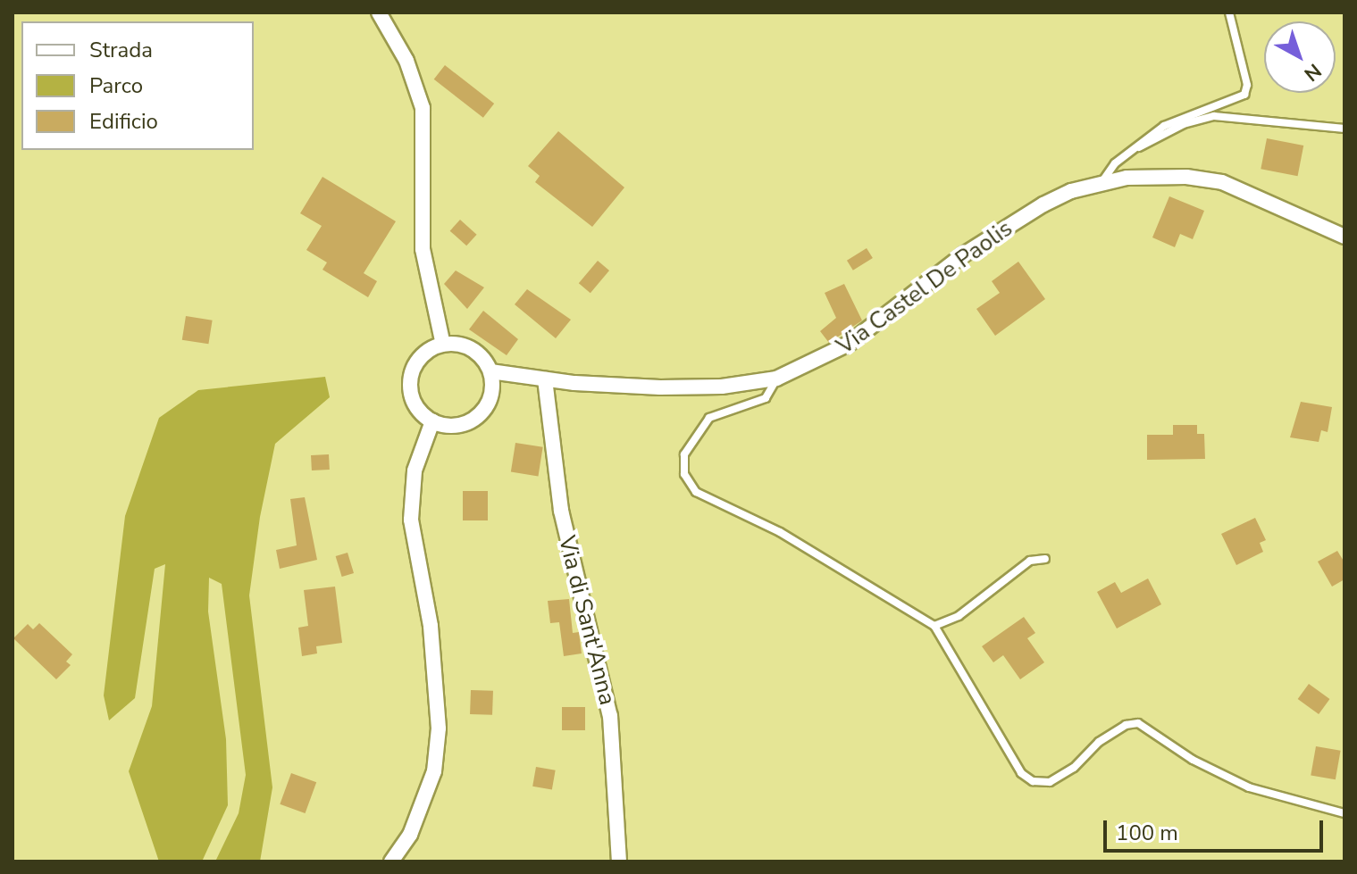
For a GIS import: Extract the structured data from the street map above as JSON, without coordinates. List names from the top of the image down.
{
  "streets": {
    "street": ["Via Castel De Paolis", "Via di Sant'Anna"]
  },
  "crossings": [
    ["Via Castel De Paolis", "Via di Sant'Anna"]
  ],
  "legend": ["Strada", "Parco", "Edificio"],
  "scale_bar": "100 m",
  "north": "bottom right"
}
